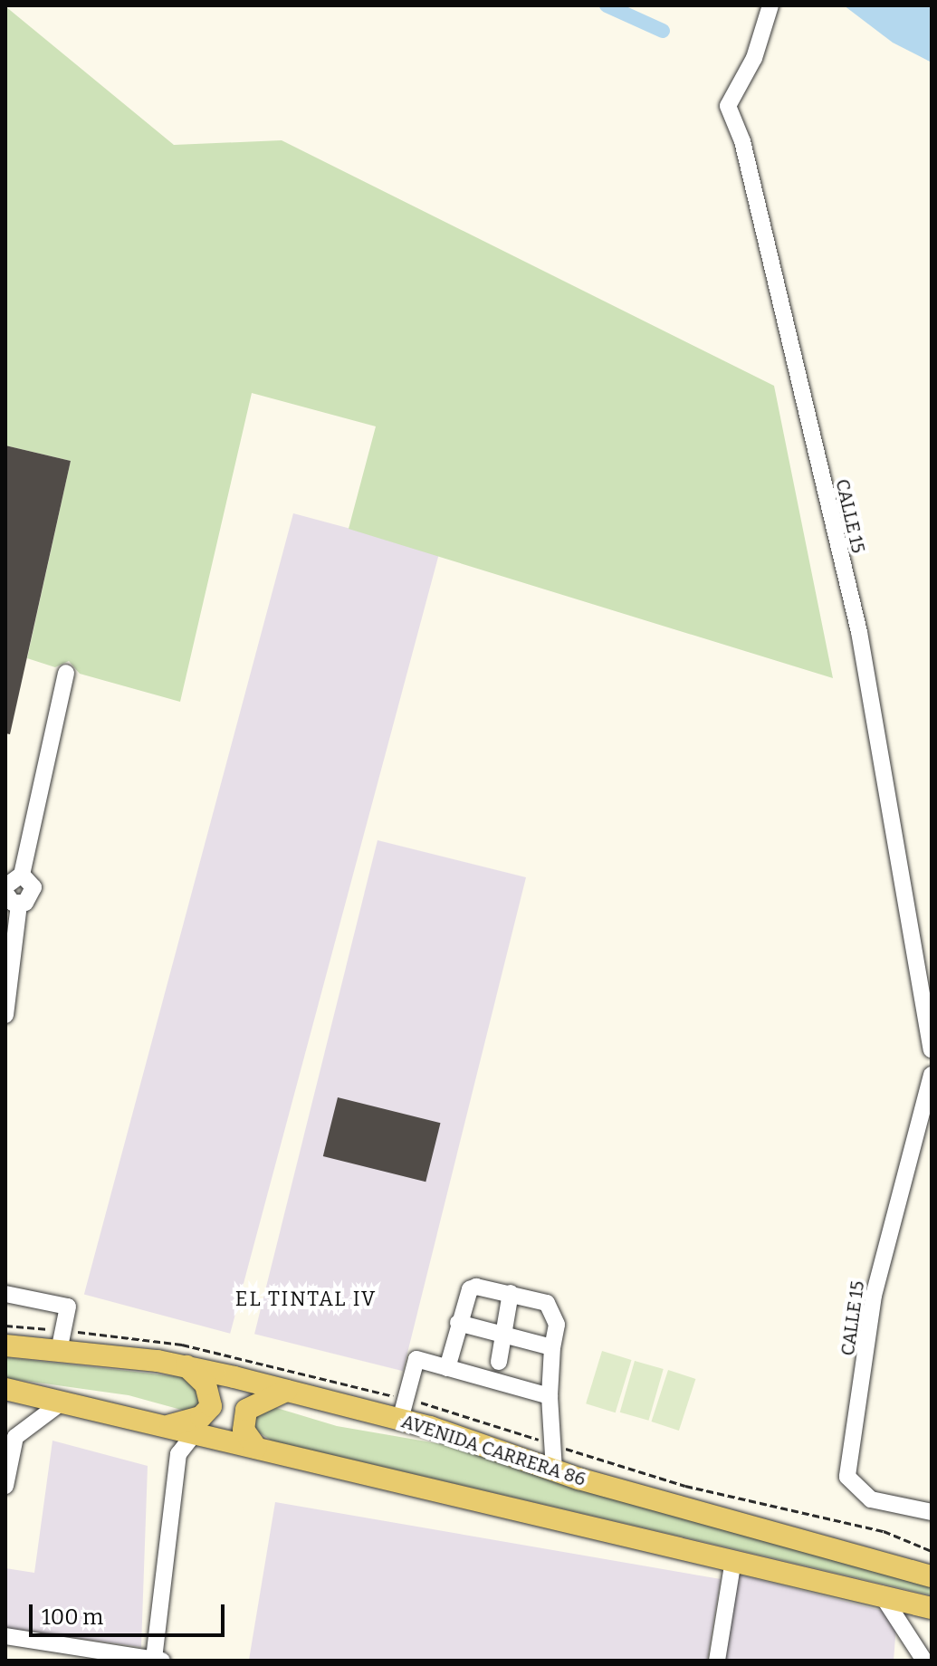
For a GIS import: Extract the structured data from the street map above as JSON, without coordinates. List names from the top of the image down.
{
  "streets": {
    "main road": ["AVENIDA CARRERA 86"],
    "street": ["CALLE 15"]
  },
  "districts": ["EL TINTAL IV"],
  "scale_bar": "100 m"
}
